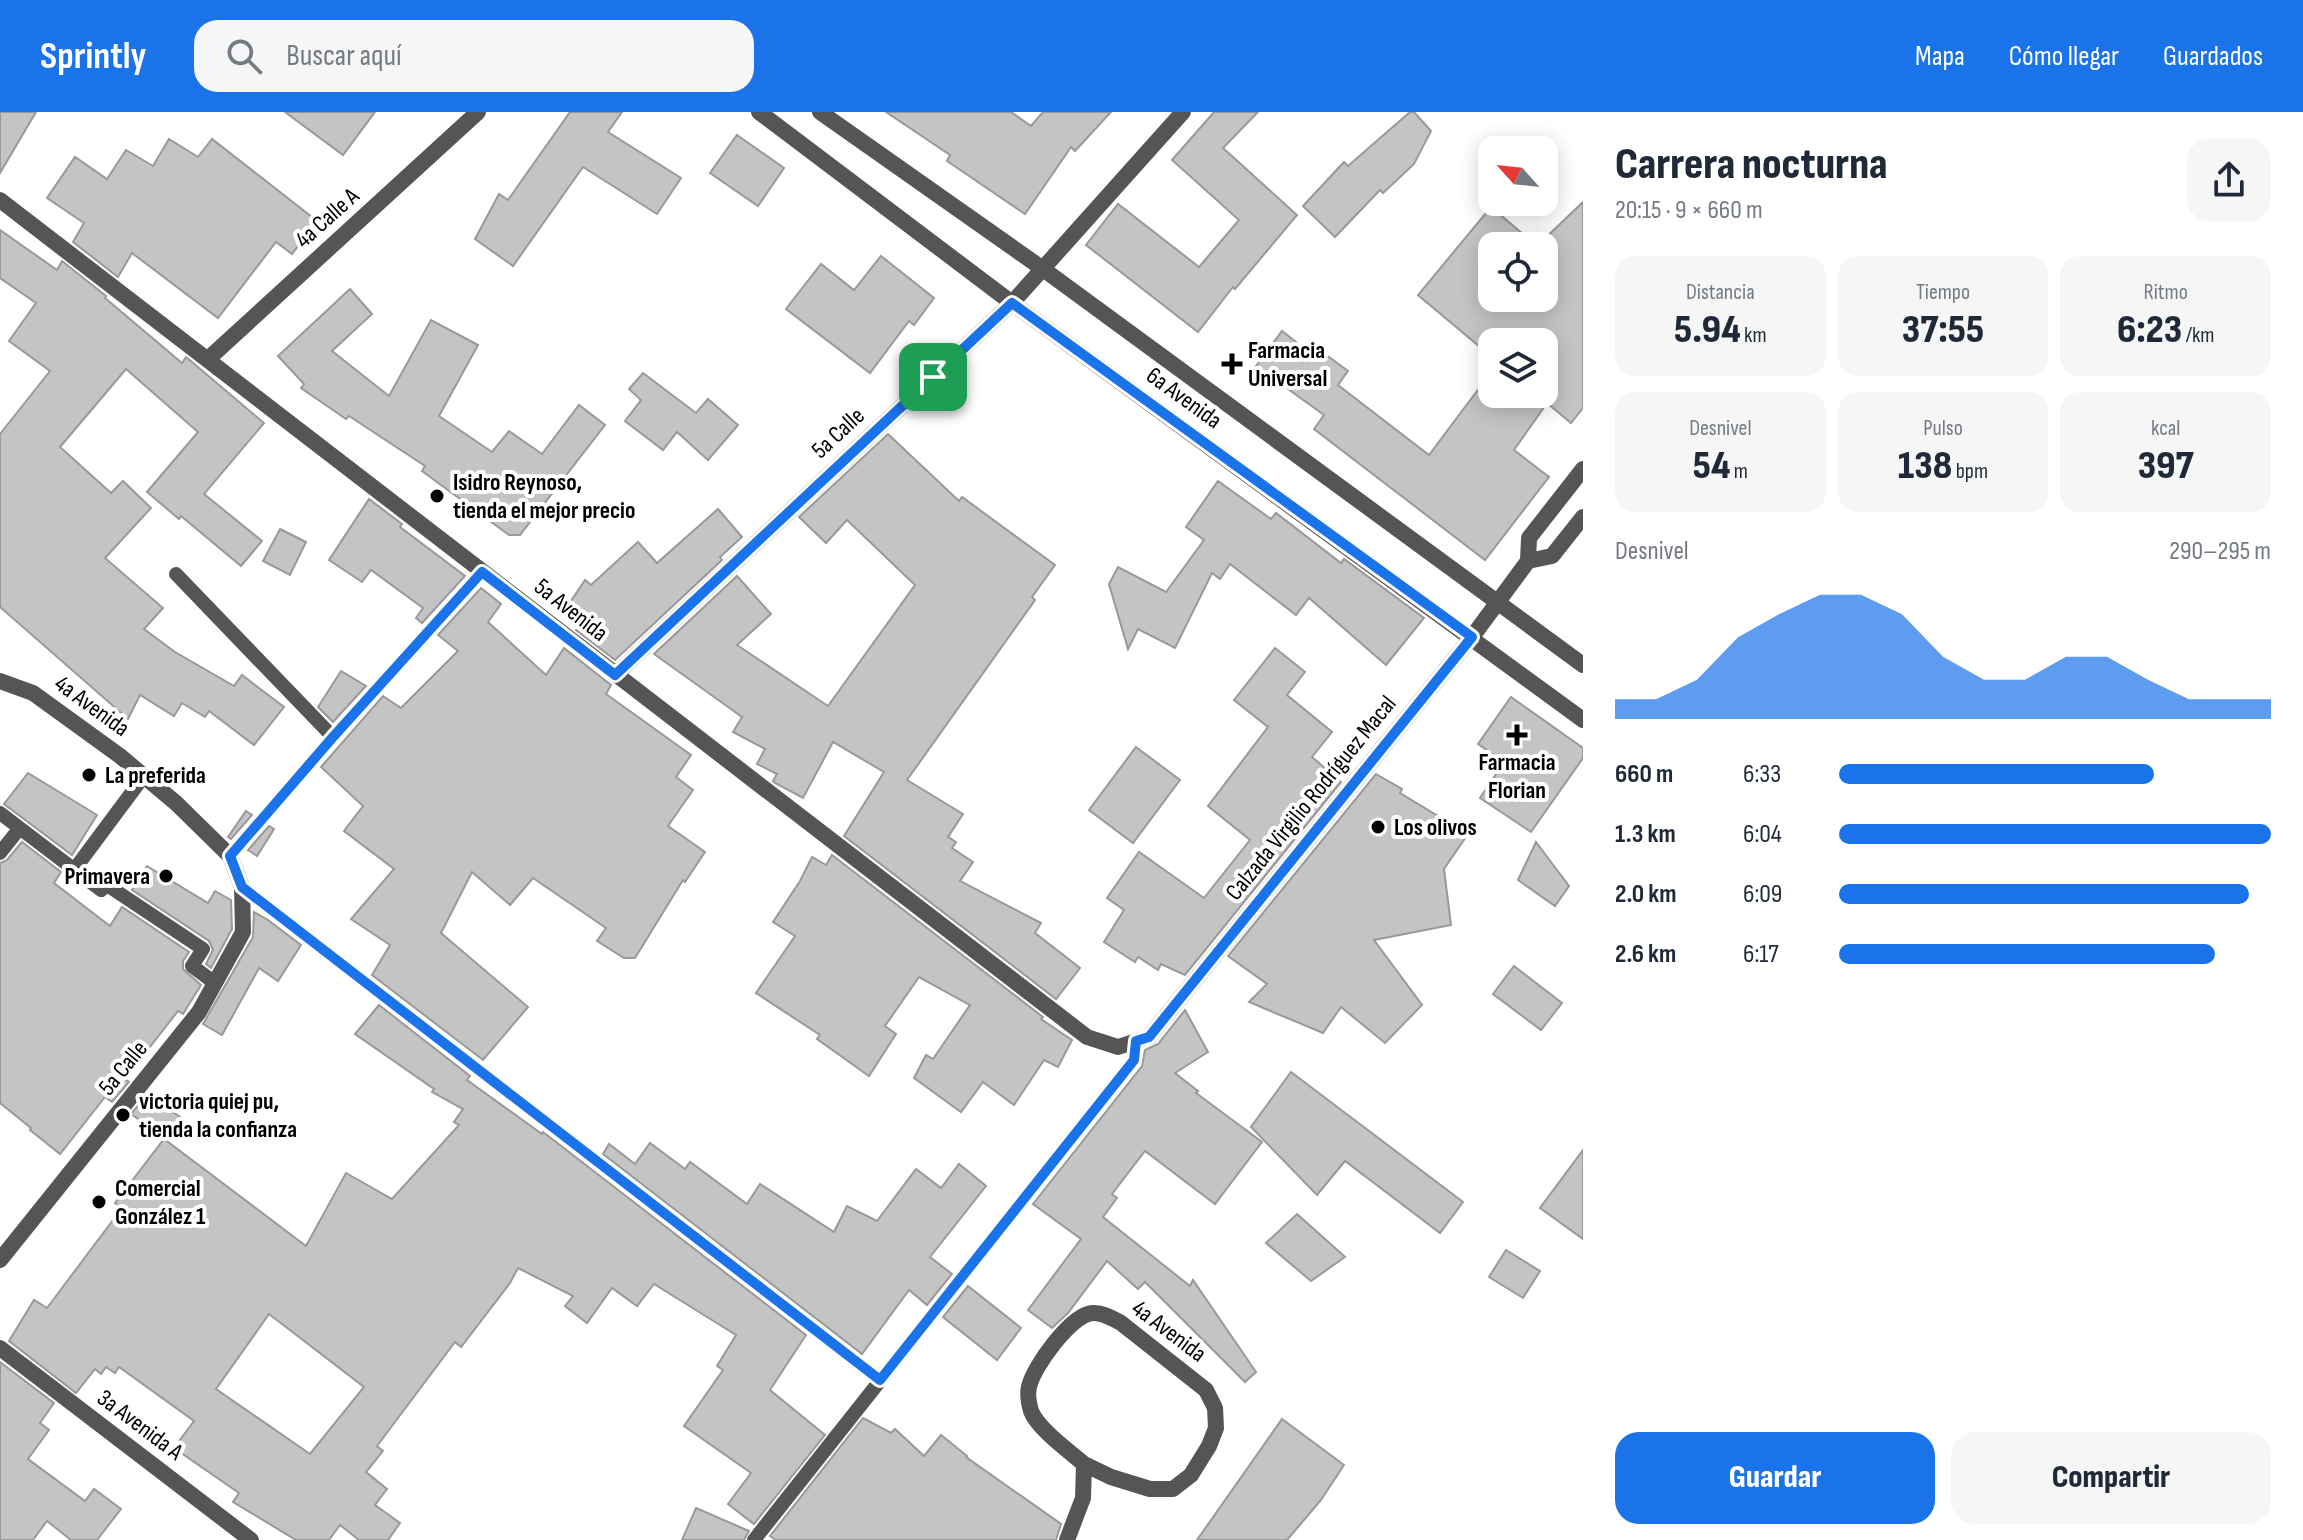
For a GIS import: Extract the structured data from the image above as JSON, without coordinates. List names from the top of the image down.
{
  "streets": {
    "street": [
      "4a Calle A",
      "6a Avenida",
      "5a Calle",
      "5a Avenida",
      "4a Avenida",
      "Calzada Virgilio Rodríguez Macal",
      "3a Avenida A"
    ]
  },
  "crossings": [
    ["4a Calle A", "5a Avenida"],
    ["6a Avenida", "5a Calle"],
    ["6a Avenida", "Calzada Virgilio Rodríguez Macal"],
    ["5a Calle", "5a Avenida"],
    ["5a Calle", "4a Avenida"],
    ["5a Avenida", "Calzada Virgilio Rodríguez Macal"]
  ],
  "places": {
    "health": ["Farmacia Universal", "Farmacia Florian"],
    "other": [
      "Isidro Reynoso, tienda el mejor precio",
      "La preferida",
      "Los olivos",
      "Primavera",
      "victoria quiej pu, tienda la confianza",
      "Comercial González 1"
    ]
  },
  "north": "top left",
  "page": {
    "header": "Sprintly",
    "search": "Buscar aquí",
    "nav": ["Mapa", "Cómo llegar", "Guardados"],
    "heading": ["Carrera nocturna", "20:15 · 9 × 660 m"],
    "stats": [
      ["Distancia", "5.94 km"],
      ["Tiempo", "37:55"],
      ["Ritmo", "6:23 /km"],
      ["Desnivel", "54 m"],
      ["Pulso", "138 bpm"],
      ["kcal", "397"]
    ],
    "chart": ["Desnivel", "290–295 m"],
    "list": [
      {
        "name": "660 m",
        "note": "6:33"
      },
      {
        "name": "1.3 km",
        "note": "6:04"
      },
      {
        "name": "2.0 km",
        "note": "6:09"
      },
      {
        "name": "2.6 km",
        "note": "6:17"
      }
    ],
    "buttons": ["Guardar", "Compartir"]
  }
}
